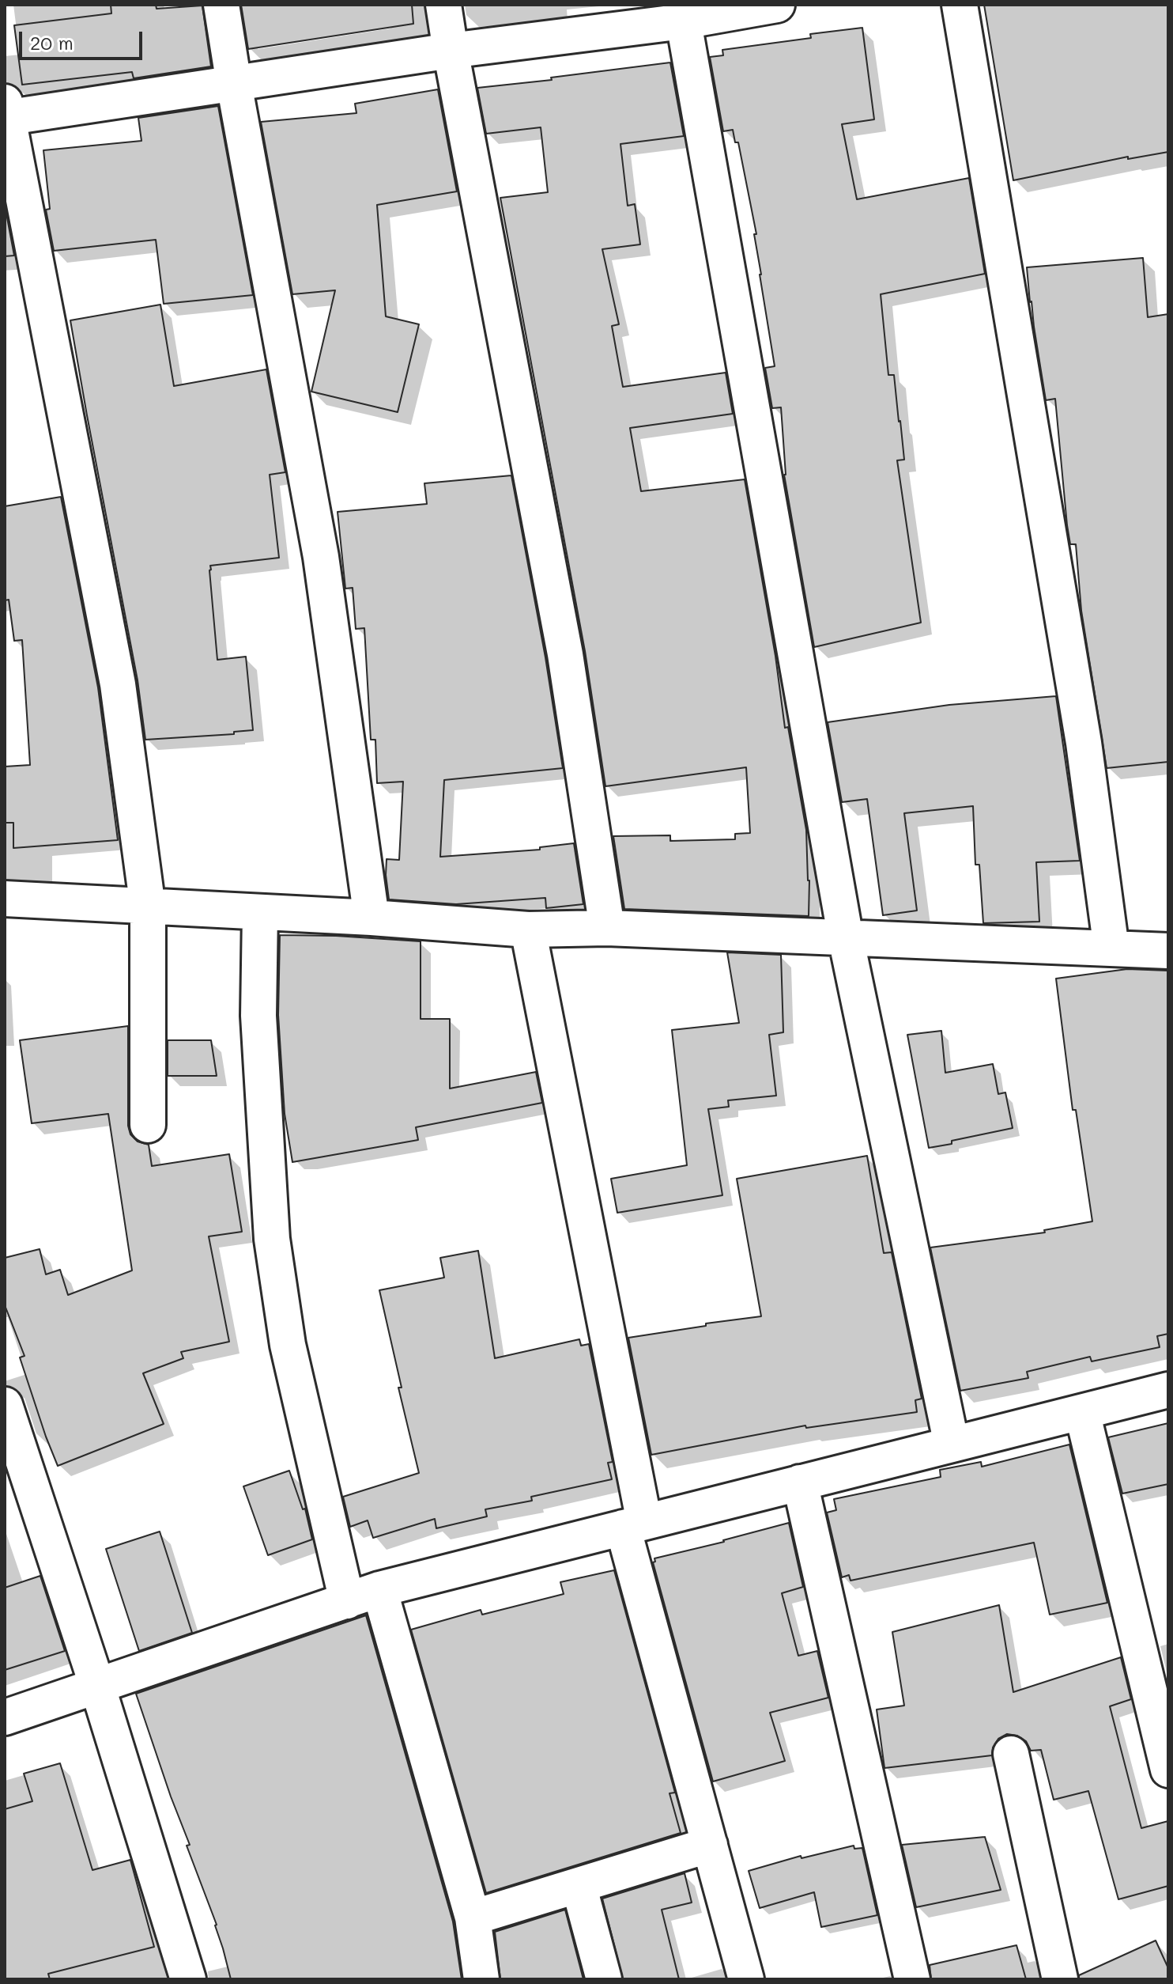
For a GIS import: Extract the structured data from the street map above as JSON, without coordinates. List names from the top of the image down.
{
  "scale_bar": "20 m"
}
